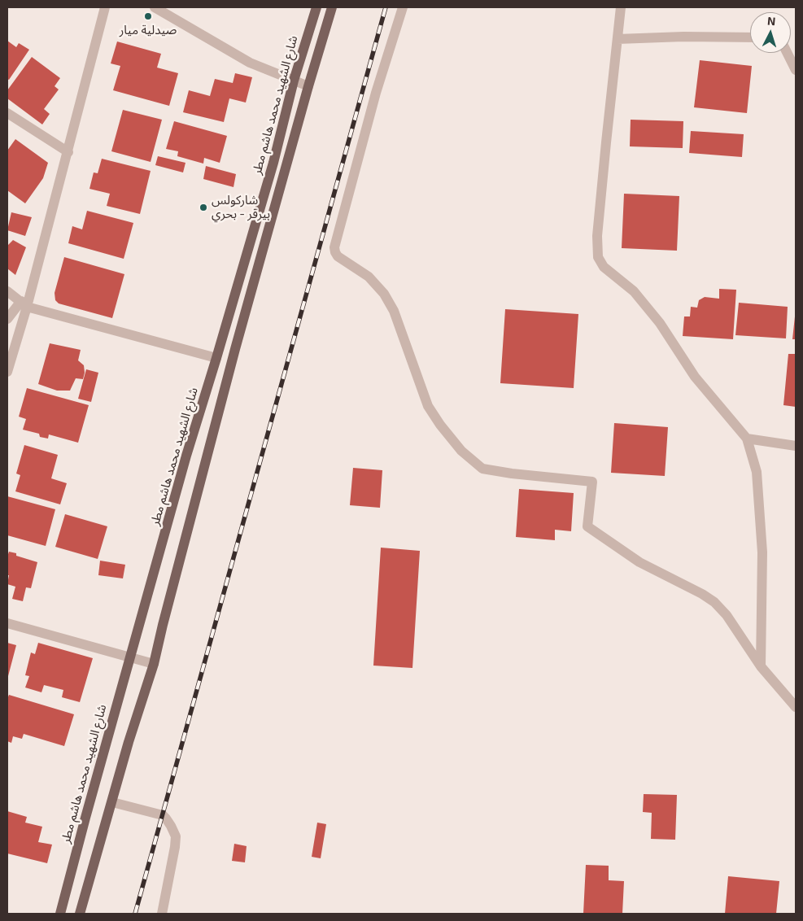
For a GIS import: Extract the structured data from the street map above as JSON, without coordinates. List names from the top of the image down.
{
  "streets": {
    "main road": ["شارع الشهيد محمد هاشم مطر"]
  },
  "places": ["صيدلية ميار", "شاركولس بيرقر - بحري"],
  "north": "top"
}
